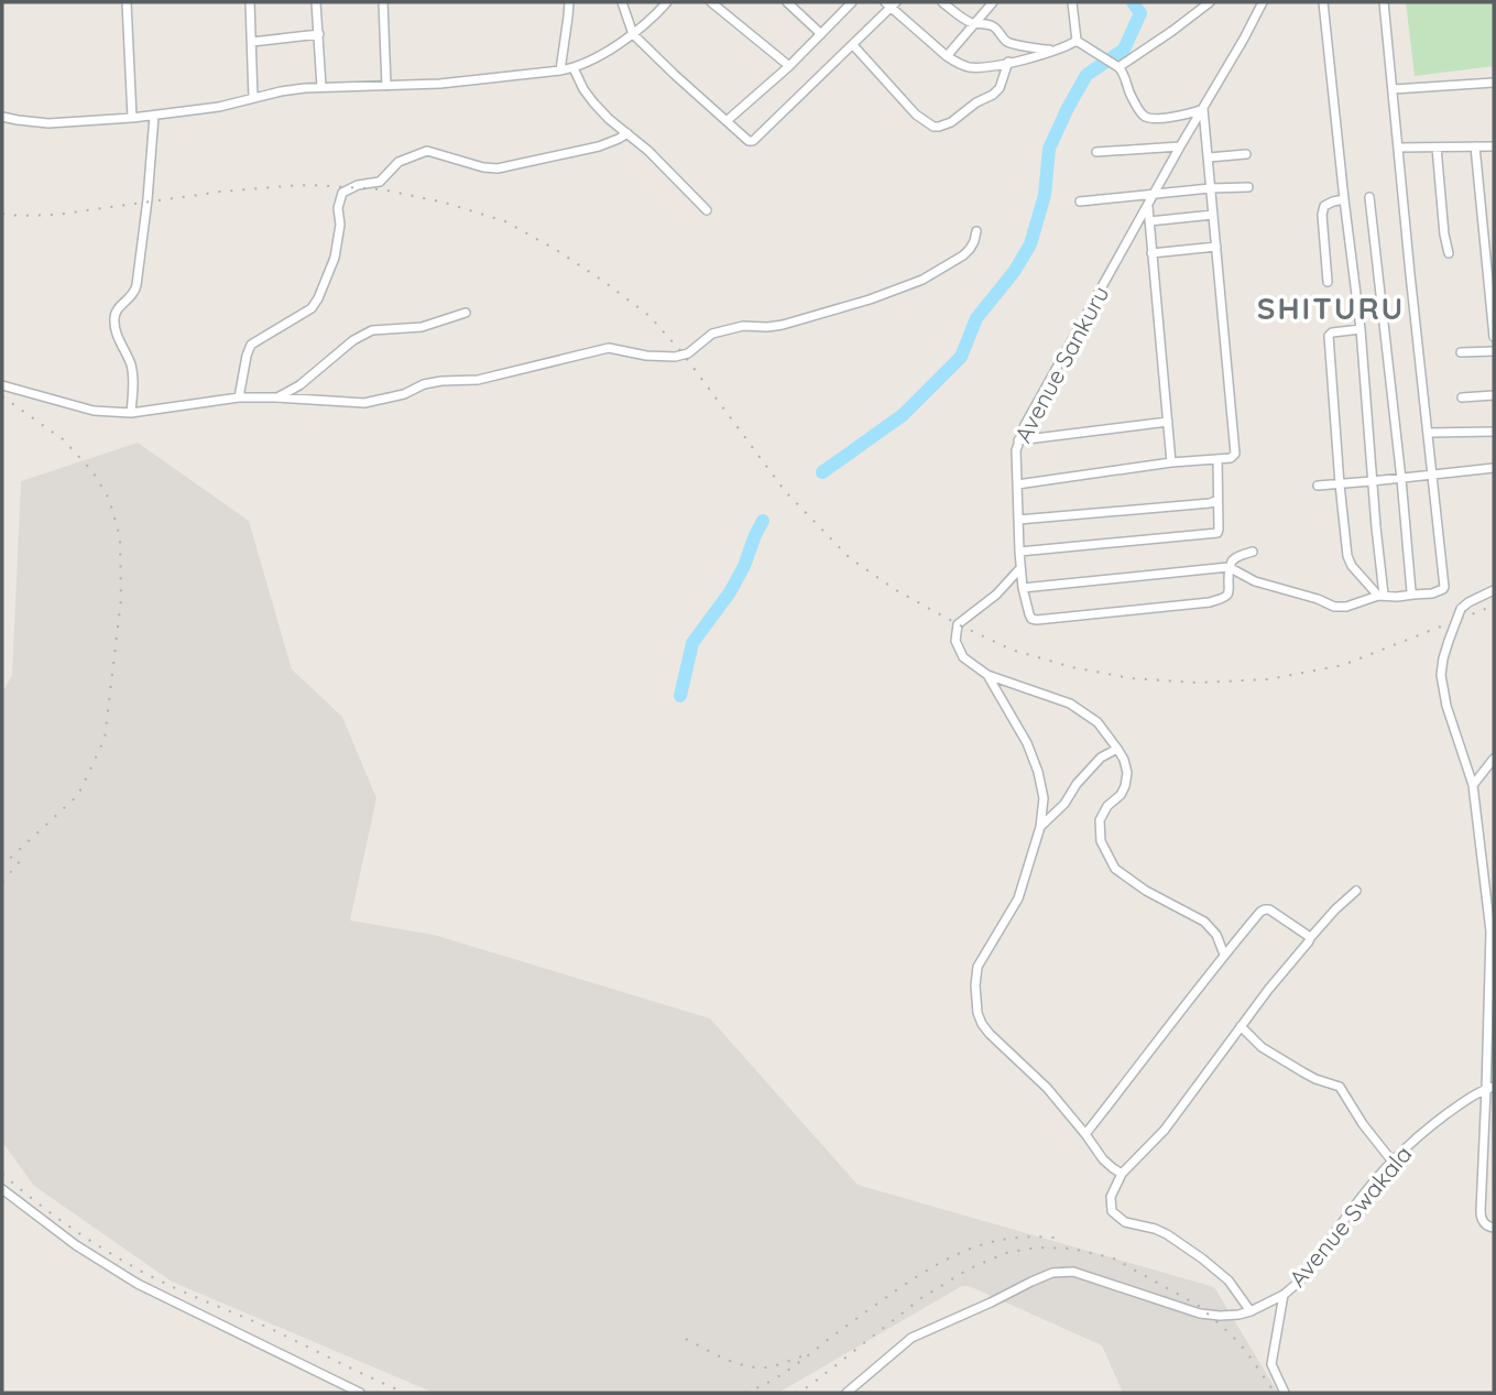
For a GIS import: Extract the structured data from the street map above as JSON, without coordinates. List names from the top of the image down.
{
  "streets": {
    "street": ["Avenue Sankuru", "Avenue Swakala"]
  },
  "districts": ["SHITURU"]
}
